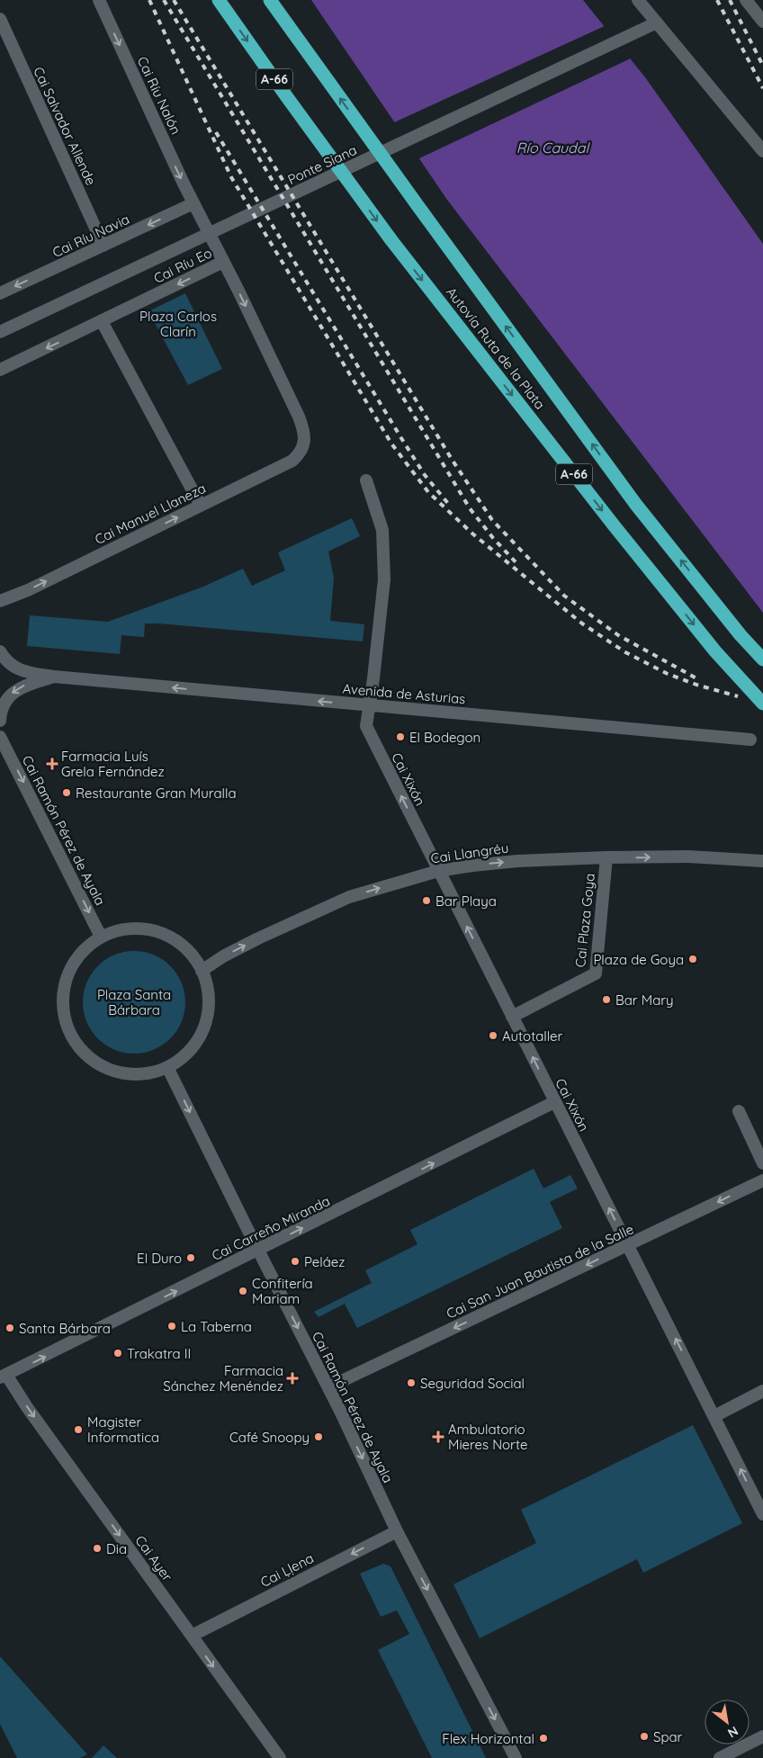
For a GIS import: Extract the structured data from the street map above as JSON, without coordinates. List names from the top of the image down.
{
  "streets": {
    "highway": ["A-66", "Autovía Ruta de la Plata"],
    "street": [
      "Cai Ríu Nalón",
      "Cai Salvador Allende",
      "Ponte Siana",
      "Cai Ríu Navia",
      "Cai Ríu Eo",
      "Cai Manuel Llaneza",
      "Avenida de Asturias",
      "Cai Xixón",
      "Cai Ramón Pérez de Ayala",
      "Cai Llangréu",
      "Cai Plaza Goya",
      "Cai Carreño Miranda",
      "Cai San Juan Bautista de la Salle",
      "Cai Ayer",
      "Cai Ḷḷena"
    ]
  },
  "crossings": [
    ["Cai Ríu Nalón", "Cai Ríu Navia"],
    ["Cai Ríu Nalón", "Cai Ríu Eo"],
    ["Cai Salvador Allende", "Cai Ríu Navia"],
    ["Cai Ríu Eo", "Cai Manuel Llaneza"],
    ["Avenida de Asturias", "Cai Xixón"],
    ["Cai Xixón", "Cai Llangréu"],
    ["Cai Xixón", "Cai Plaza Goya"],
    ["Cai Xixón", "Cai Carreño Miranda"],
    ["Cai Xixón", "Cai San Juan Bautista de la Salle"],
    ["Cai Ramón Pérez de Ayala", "Cai Llangréu"],
    ["Cai Ramón Pérez de Ayala", "Cai Carreño Miranda"],
    ["Cai Ramón Pérez de Ayala", "Cai San Juan Bautista de la Salle"],
    ["Cai Ramón Pérez de Ayala", "Cai Ḷḷena"],
    ["Cai Llangréu", "Cai Plaza Goya"],
    ["Cai Carreño Miranda", "Cai Ayer"],
    ["Cai Ayer", "Cai Ḷḷena"]
  ],
  "one_way": [
    "Cai Ríu Nalón",
    "Cai Ríu Navia",
    "Cai Manuel Llaneza",
    "Avenida de Asturias",
    "Cai Xixón",
    "Cai Ramón Pérez de Ayala",
    "Cai Llangréu",
    "Cai Carreño Miranda",
    "Cai San Juan Bautista de la Salle",
    "Cai Ayer",
    "Cai Ḷḷena"
  ],
  "water": ["Río Caudal"],
  "parks": ["Plaza Carlos Clarín", "Plaza Santa Bárbara"],
  "places": {
    "other": [
      "El Bodegon",
      "Restaurante Gran Muralla",
      "Bar Playa",
      "Plaza de Goya",
      "Bar Mary",
      "Autotaller",
      "El Duro",
      "Peláez",
      "Confitería Mariam",
      "La Taberna",
      "Santa Bárbara",
      "Trakatra II",
      "Seguridad Social",
      "Magister Informatica",
      "Café Snoopy",
      "Dia",
      "Spar",
      "Flex Horizontal"
    ],
    "health": ["Farmacia Luís Grela Fernández", "Farmacia Sánchez Menéndez", "Ambulatorio Mieres Norte"]
  },
  "north": "bottom right"
}
